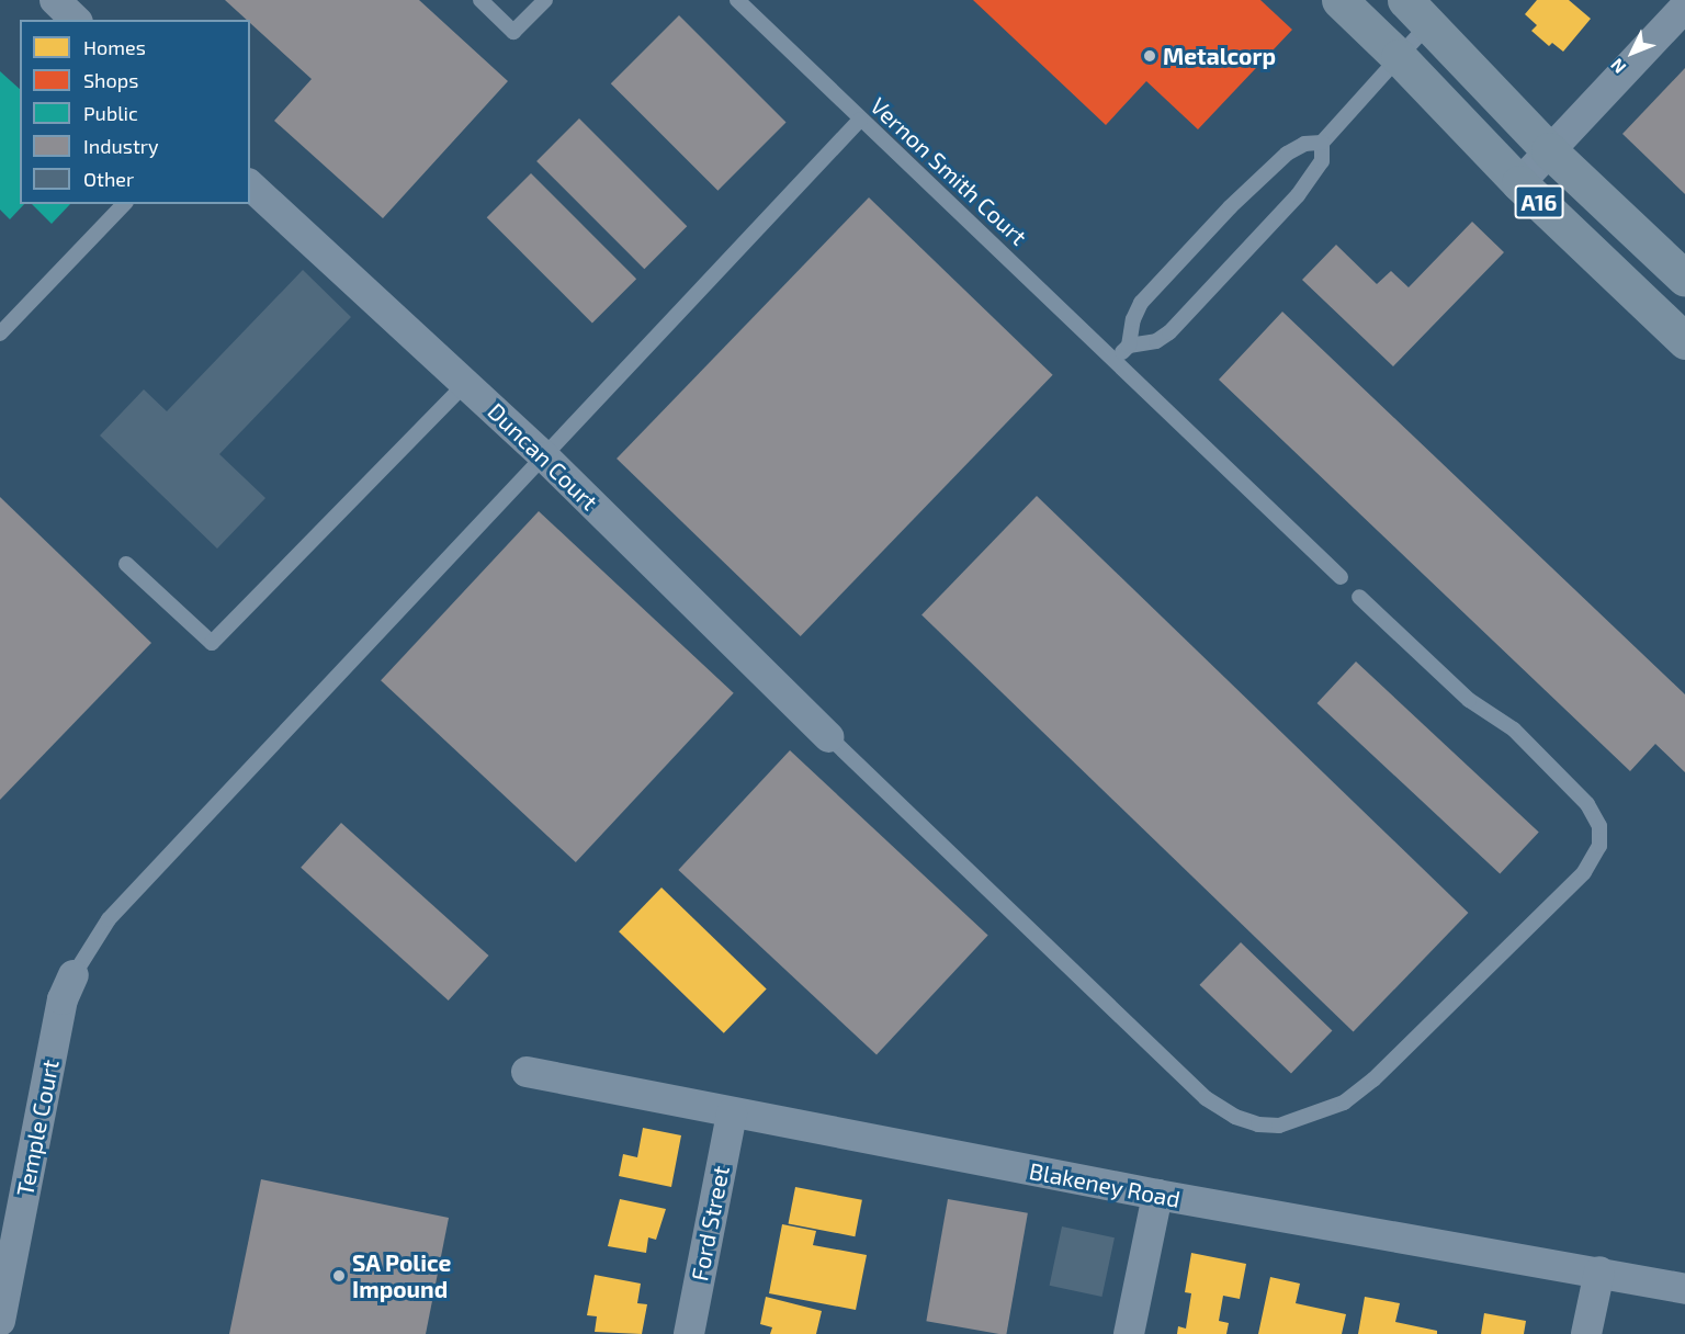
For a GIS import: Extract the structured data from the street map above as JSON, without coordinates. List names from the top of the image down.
{
  "streets": {
    "highway": ["A16"],
    "street": [
      "Duncan Court",
      "Temple Court",
      "Blakeney Road",
      "Ford Street"
    ],
    "lane": ["Vernon Smith Court"]
  },
  "crossings": [
    ["Blakeney Road", "Ford Street"]
  ],
  "places": ["Metalcorp", "SA Police Impound"],
  "legend": [
    "Homes",
    "Shops",
    "Public",
    "Industry",
    "Other"
  ],
  "north": "bottom left"
}
